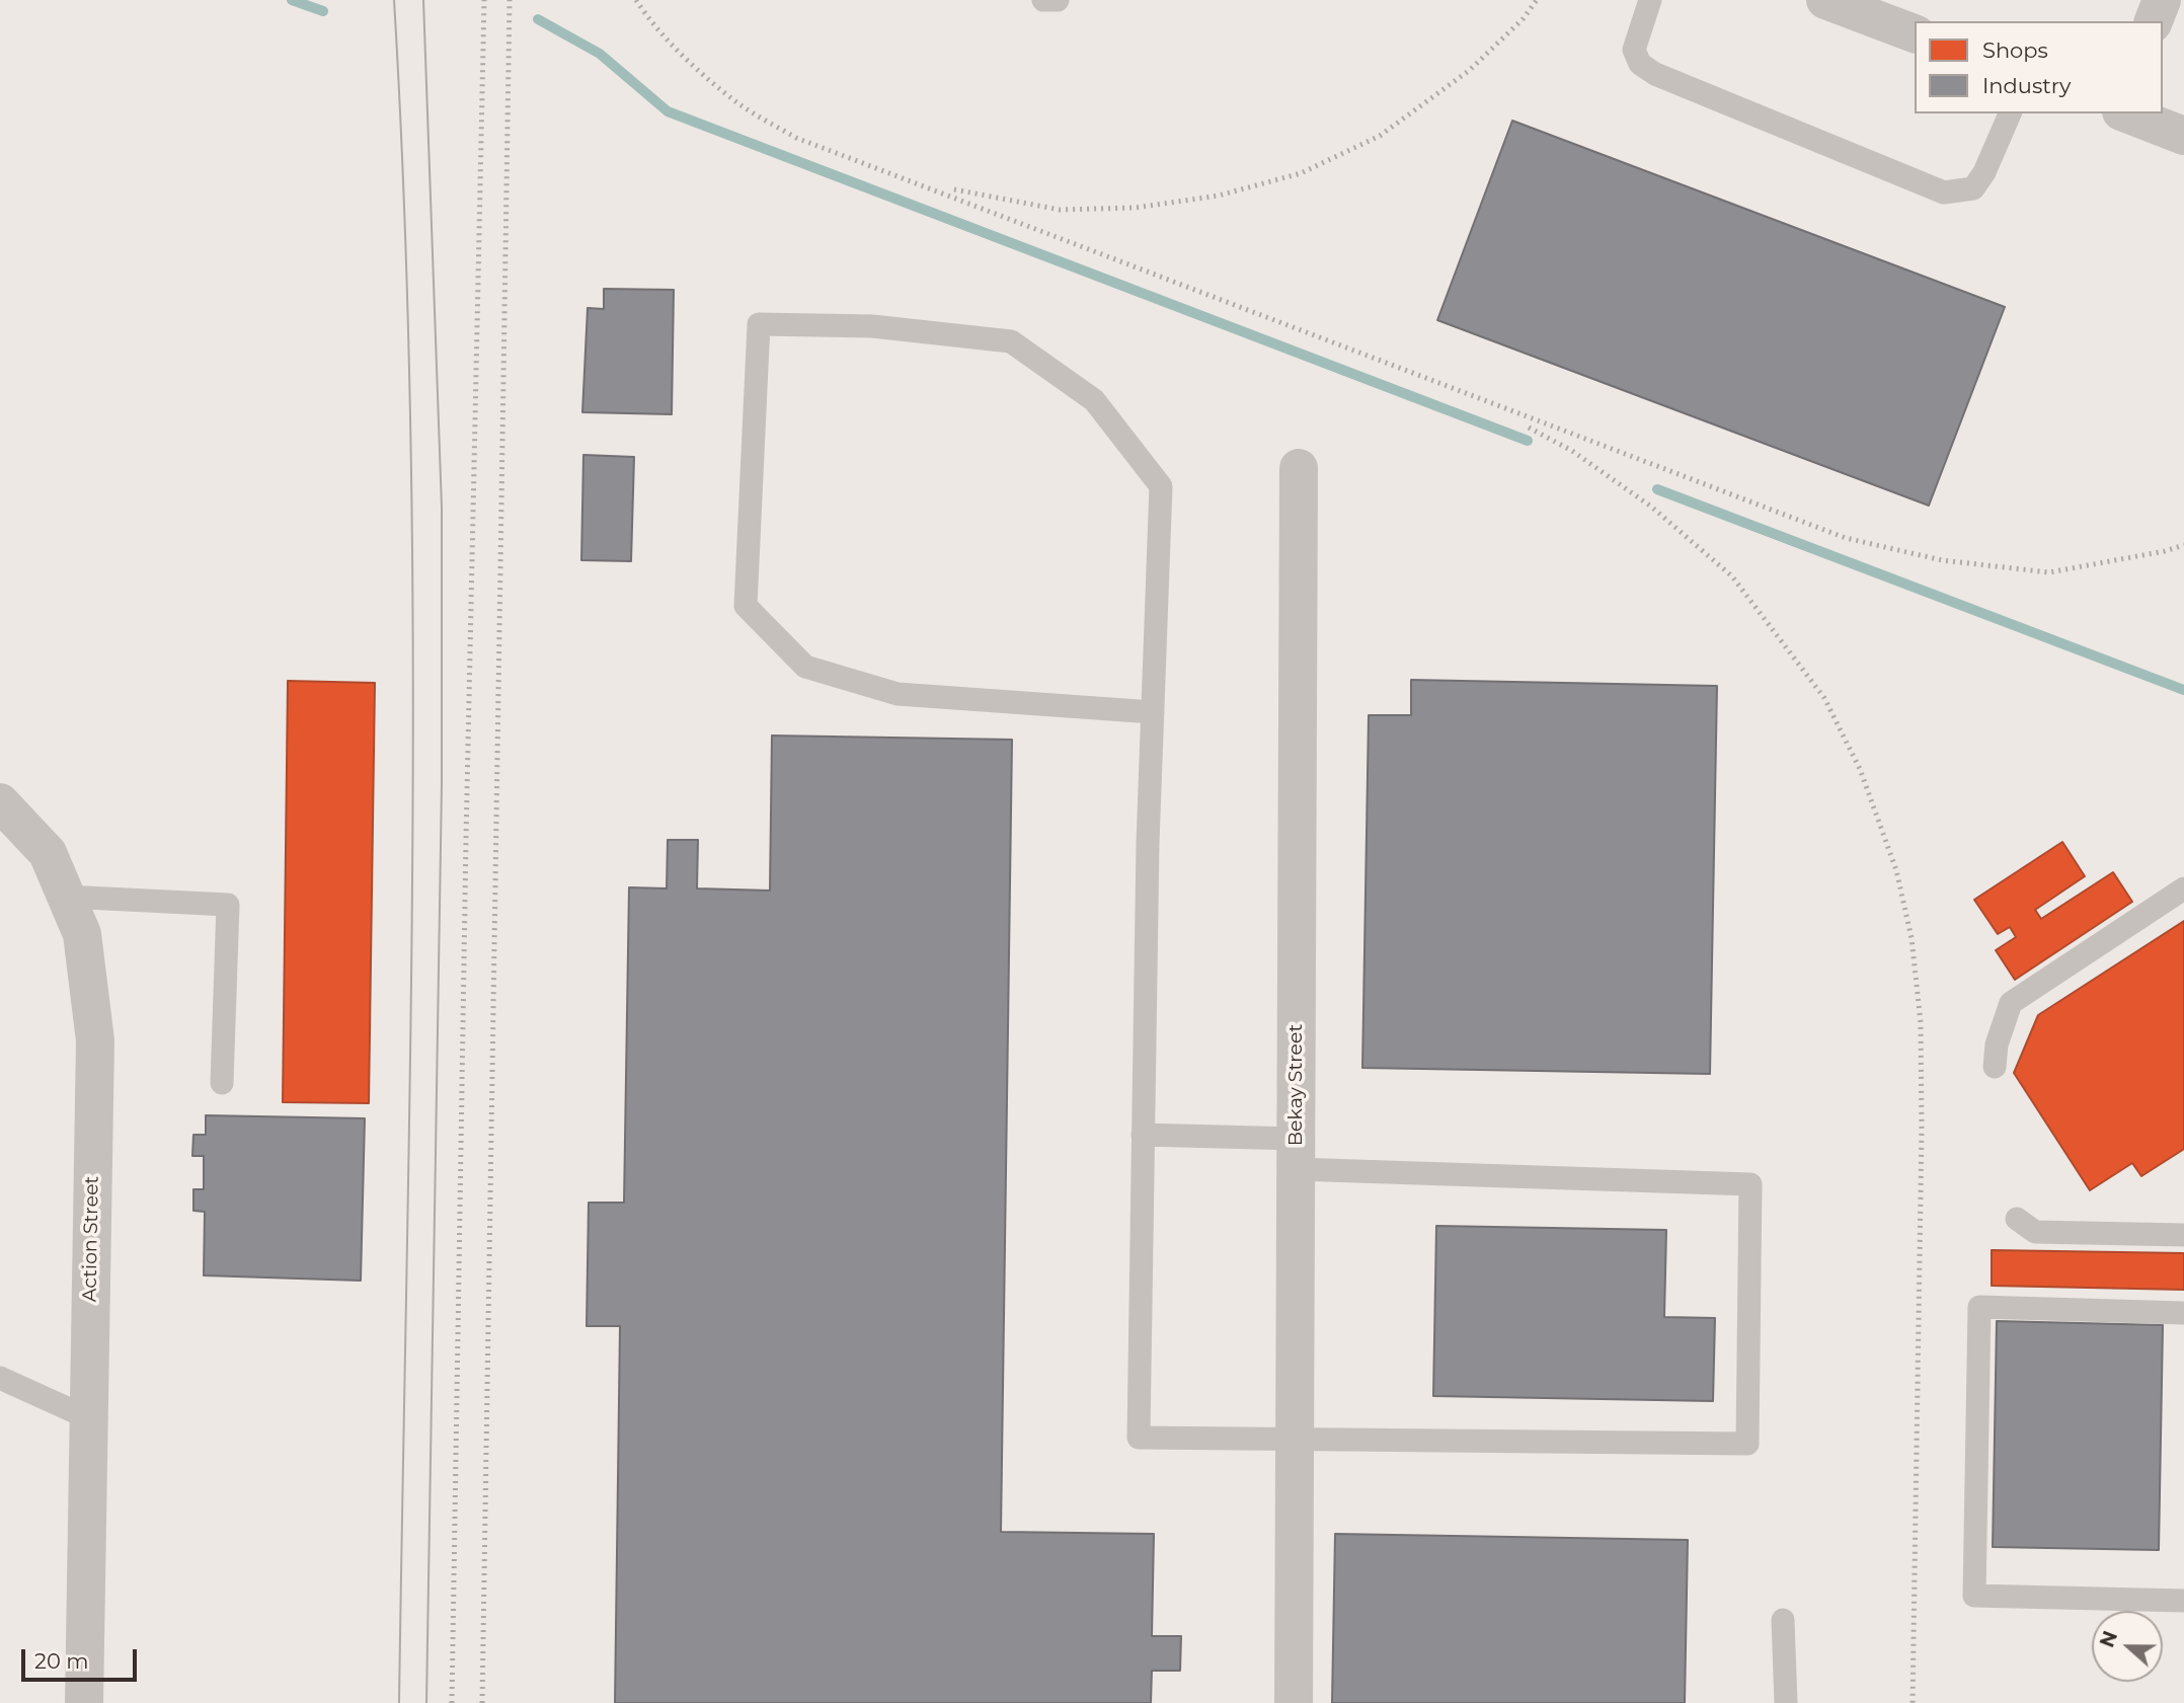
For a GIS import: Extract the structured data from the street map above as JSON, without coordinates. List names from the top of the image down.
{
  "streets": {
    "street": ["Bekay Street", "Action Street"]
  },
  "legend": ["Shops", "Industry"],
  "scale_bar": "20 m",
  "north": "left"
}
